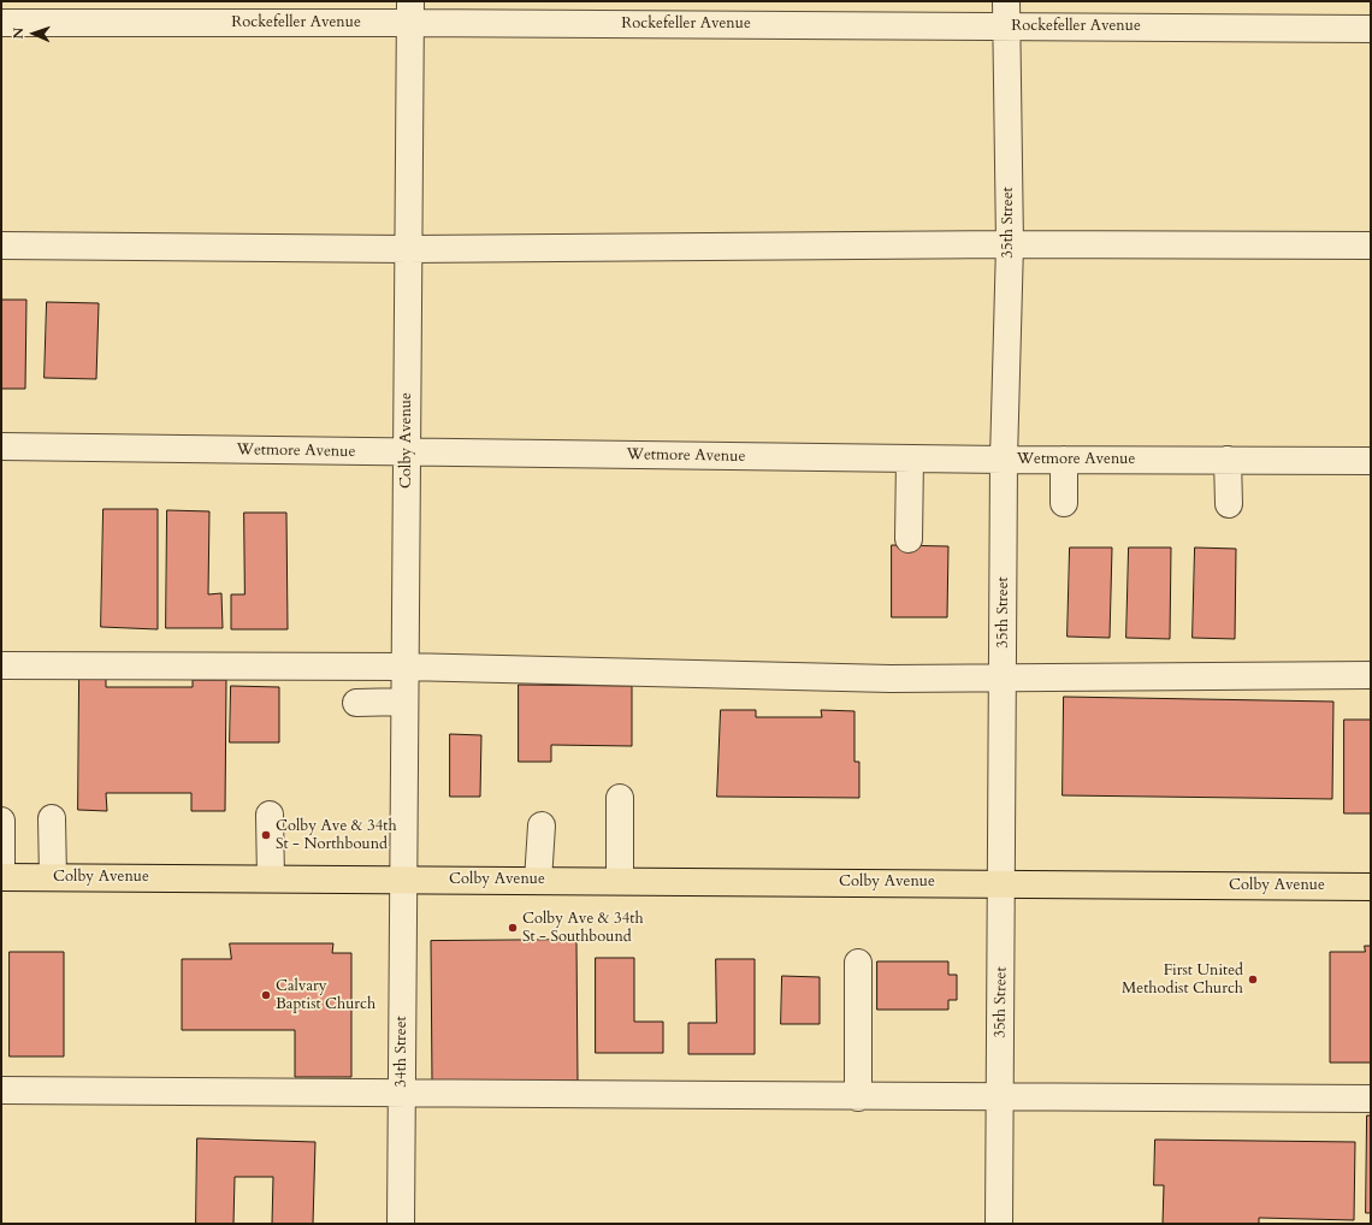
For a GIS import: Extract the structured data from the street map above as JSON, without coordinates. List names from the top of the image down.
{
  "streets": {
    "main road": ["Colby Avenue"],
    "street": [
      "Rockefeller Avenue",
      "35th Street",
      "Wetmore Avenue",
      "34th Street"
    ]
  },
  "crossings": [
    ["Rockefeller Avenue", "35th Street"],
    ["Rockefeller Avenue", "Colby Avenue"],
    ["35th Street", "Colby Avenue"],
    ["35th Street", "Wetmore Avenue"],
    ["Colby Avenue", "Wetmore Avenue"],
    ["Colby Avenue", "34th Street"]
  ],
  "places": [
    "Colby Ave & 34th St - Northbound",
    "Colby Ave & 34th St - Southbound",
    "First United Methodist Church",
    "Calvary Baptist Church"
  ],
  "north": "left"
}
